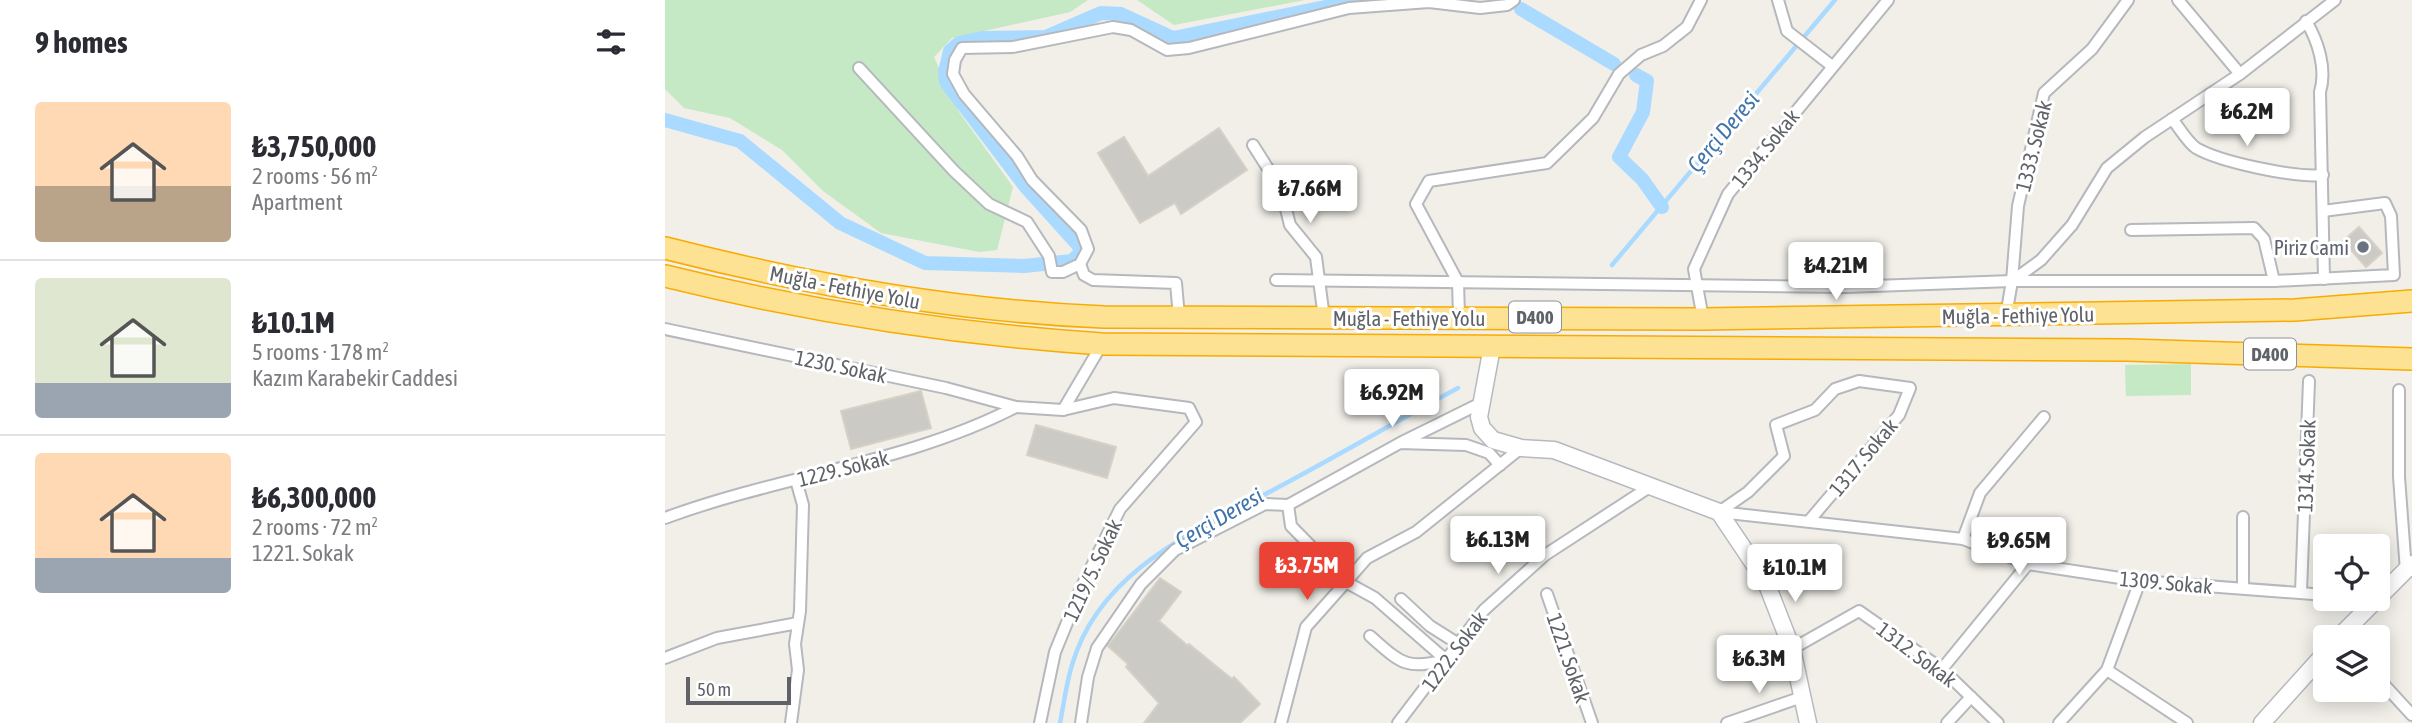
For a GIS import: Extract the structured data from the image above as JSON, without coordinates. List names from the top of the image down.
{
  "streets": {
    "highway": ["Muğla - Fethiye Yolu", "D400"],
    "street": [
      "1333. Sokak",
      "1334. Sokak",
      "1230. Sokak",
      "1317. Sokak",
      "1314. Sokak",
      "1229. Sokak",
      "1219/5. Sokak",
      "1309. Sokak",
      "1222. Sokak",
      "1312. Sokak",
      "1221. Sokak"
    ]
  },
  "crossings": [
    ["1333. Sokak", "Muğla - Fethiye Yolu"],
    ["1334. Sokak", "Muğla - Fethiye Yolu"],
    ["1230. Sokak", "1229. Sokak"],
    ["1230. Sokak", "1219/5. Sokak"],
    ["1317. Sokak", "1309. Sokak"],
    ["1314. Sokak", "1309. Sokak"],
    ["1229. Sokak", "1219/5. Sokak"]
  ],
  "water": ["Çerçi Deresi"],
  "places": ["Piriz Cami"],
  "scale_bar": "50 m",
  "page": {
    "heading": "9 homes",
    "list": [
      {
        "name": "₺3,750,000",
        "note": "2 rooms · 56 m² · Apartment"
      },
      {
        "name": "₺10.1M",
        "note": "5 rooms · 178 m² · Kazım Karabekir Caddesi"
      },
      {
        "name": "₺6,300,000",
        "note": "2 rooms · 72 m² · 1221. Sokak"
      }
    ],
    "price": [
      "₺6.2M",
      "₺7.66M",
      "₺4.21M",
      "₺6.92M",
      "₺6.13M",
      "₺9.65M",
      "₺3.75M",
      "₺10.1M",
      "₺6.3M"
    ],
    "scale": "50 m"
  }
}
